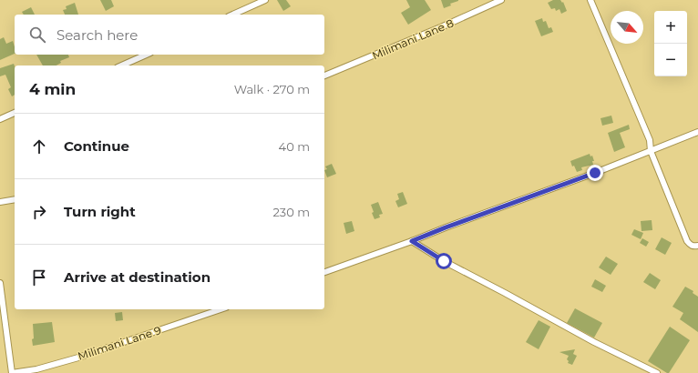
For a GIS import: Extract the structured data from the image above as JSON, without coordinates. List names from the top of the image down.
{
  "streets": {
    "street": ["Milimani Lane 8", "Milimani Lane 9"]
  },
  "north": "bottom right",
  "page": {
    "map_buttons": ["+", "−"],
    "search": "Search here",
    "heading": ["4 min", "Walk · 270 m"],
    "list": [
      ["Continue", "40 m"],
      ["Turn right", "230 m"],
      "Arrive at destination"
    ]
  }
}
